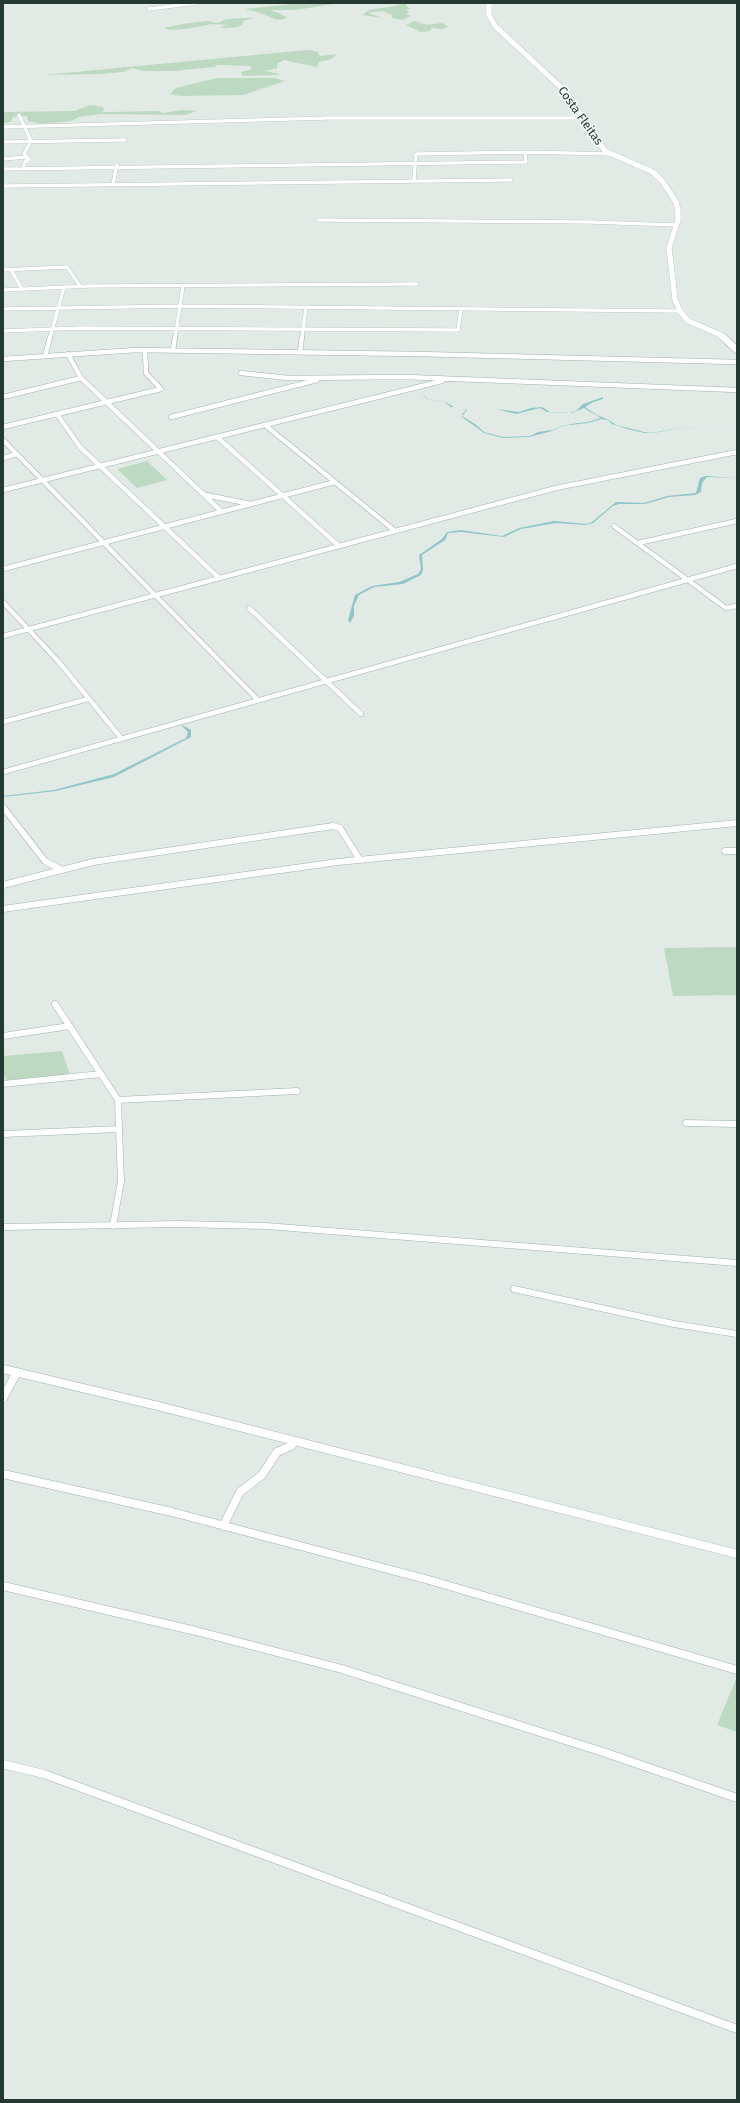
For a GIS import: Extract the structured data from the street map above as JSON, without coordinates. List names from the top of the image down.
{
  "streets": {
    "main road": ["Costa Fleitas"]
  }
}
